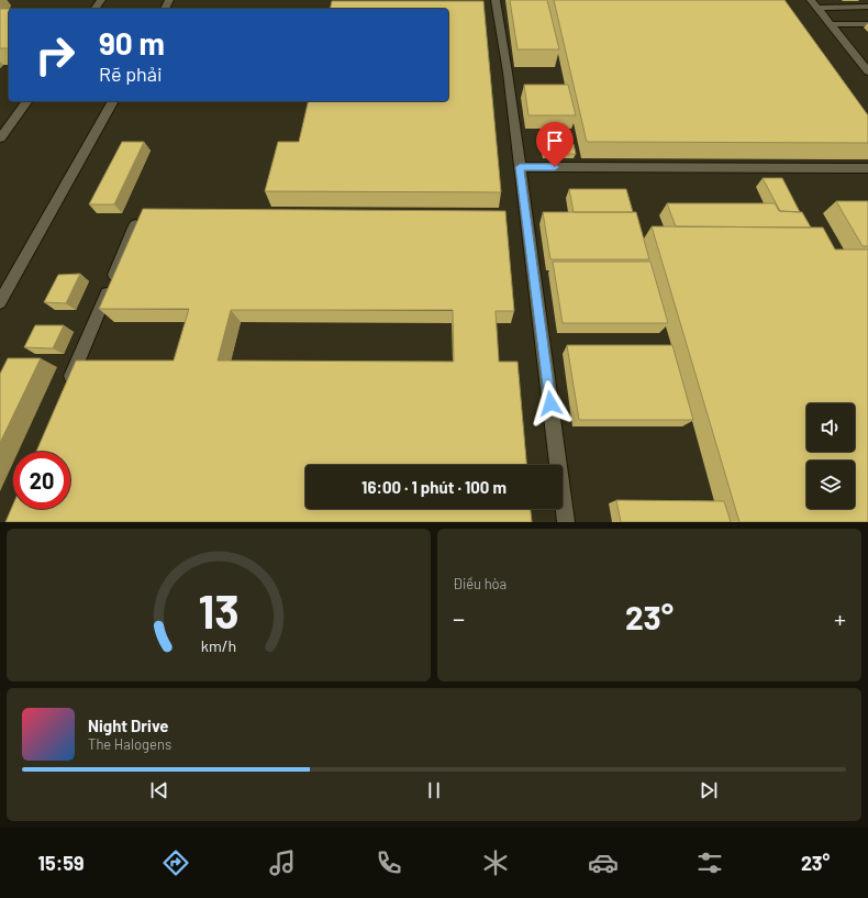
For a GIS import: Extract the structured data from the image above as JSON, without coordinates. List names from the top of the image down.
{
  "page": {
    "turn": ["90 m", "Rẽ phải"],
    "limit": "20",
    "trip": "16:00 · 1 phút · 100 m",
    "tile": "Điều hòa",
    "heat": ["−", "23°", "+"],
    "song": ["Night Drive", "The Halogens"],
    "tabs": ["15:59", "23°"],
    "gauge": ["13", "km/h"]
  }
}
